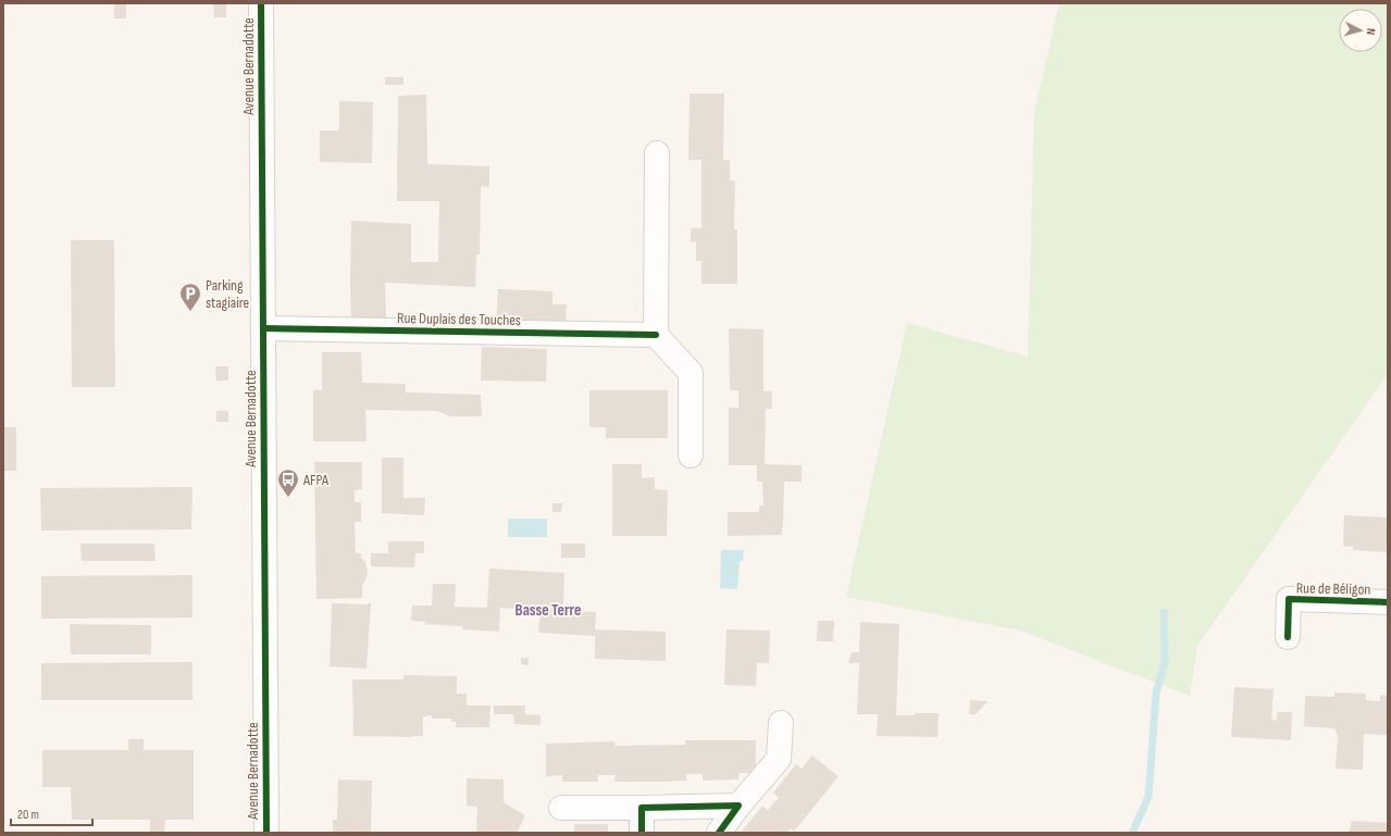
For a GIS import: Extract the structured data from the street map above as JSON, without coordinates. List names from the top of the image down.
{
  "streets": {
    "street": ["Avenue Bernadotte", "Rue Duplais des Touches", "Rue de Béligon"]
  },
  "crossings": [
    ["Avenue Bernadotte", "Rue Duplais des Touches"]
  ],
  "districts": ["Basse Terre"],
  "places": {
    "parking": ["Parking stagiaire"],
    "bus stop": ["AFPA"]
  },
  "scale_bar": "20 m",
  "north": "right"
}
